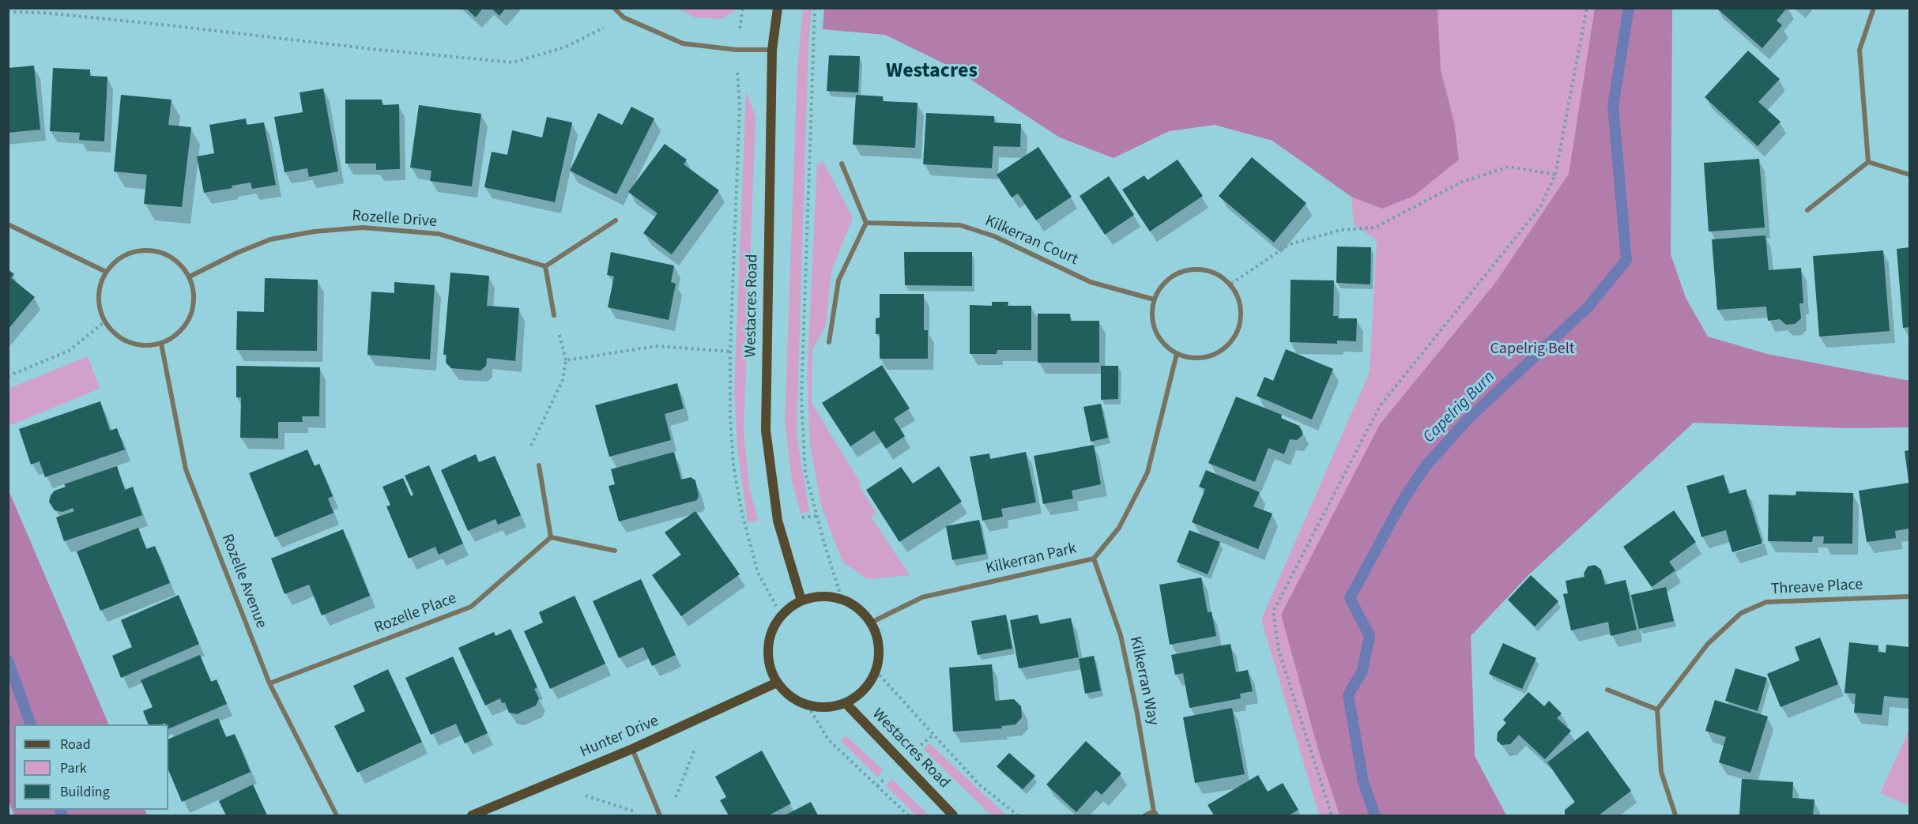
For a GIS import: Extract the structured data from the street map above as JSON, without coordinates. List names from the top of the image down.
{
  "streets": {
    "street": [
      "Rozelle Drive",
      "Kilkerran Court",
      "Westacres Road",
      "Kilkerran Park",
      "Rozelle Avenue",
      "Threave Place",
      "Rozelle Place",
      "Kilkerran Way",
      "Hunter Drive"
    ]
  },
  "crossings": [
    ["Rozelle Drive", "Rozelle Avenue"],
    ["Kilkerran Court", "Kilkerran Park"],
    ["Westacres Road", "Kilkerran Park"],
    ["Westacres Road", "Hunter Drive"],
    ["Kilkerran Park", "Kilkerran Way"],
    ["Kilkerran Park", "Hunter Drive"],
    ["Rozelle Avenue", "Rozelle Place"]
  ],
  "districts": ["Westacres"],
  "water": ["Capelrig Burn"],
  "parks": ["Capelrig Belt"],
  "legend": ["Road", "Park", "Building"]
}
